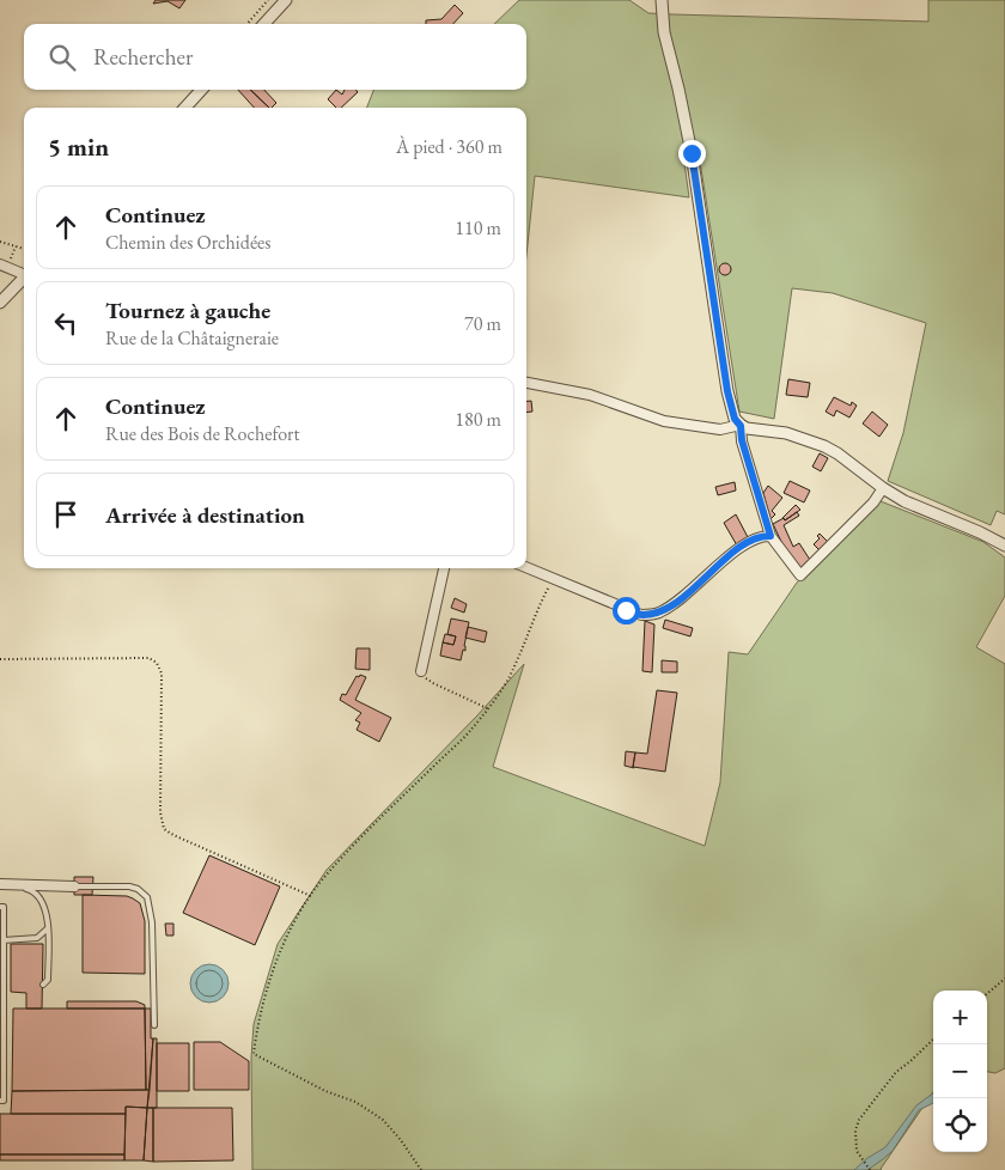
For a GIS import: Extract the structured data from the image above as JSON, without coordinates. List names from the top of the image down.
{
  "page": {
    "search": "Rechercher",
    "heading": ["5 min", "À pied · 360 m"],
    "list": [
      ["Continuez", "Chemin des Orchidées", "110 m"],
      ["Tournez à gauche", "Rue de la Châtaigneraie", "70 m"],
      ["Continuez", "Rue des Bois de Rochefort", "180 m"],
      "Arrivée à destination"
    ],
    "map_buttons": ["+", "−"]
  }
}
